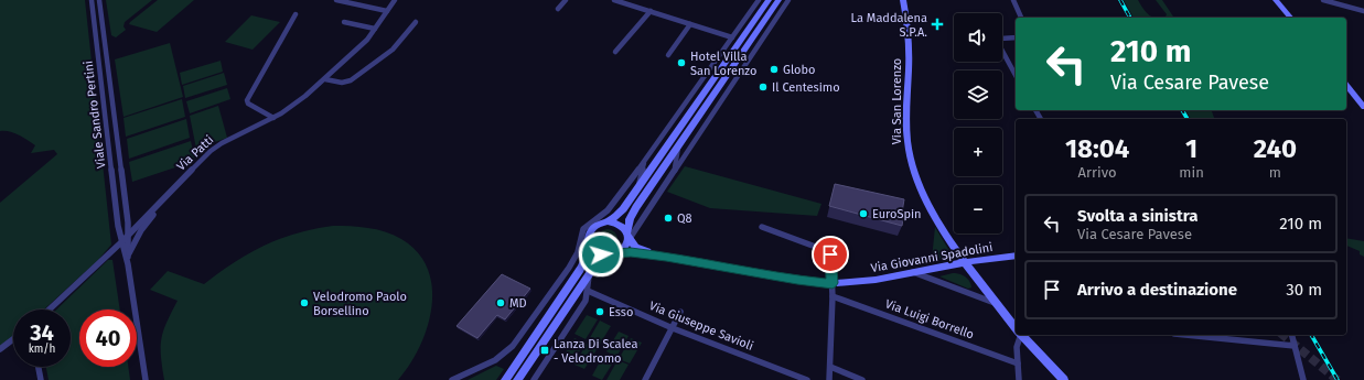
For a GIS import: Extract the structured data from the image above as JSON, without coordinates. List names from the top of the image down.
{
  "streets": {
    "street": [
      "Via San Lorenzo",
      "Viale Sandro Pertini",
      "Via Patti",
      "Via Giovanni Spadolini",
      "Via Luigi Borrello",
      "Via Giuseppe Savioli"
    ]
  },
  "crossings": [
    ["Via San Lorenzo", "Via Giovanni Spadolini"],
    ["Viale Sandro Pertini", "Via Patti"]
  ],
  "places": {
    "health": ["La Maddalena S.P.A."],
    "other": [
      "Hotel Villa San Lorenzo",
      "Globo",
      "Il Centesimo",
      "EuroSpin",
      "Q8",
      "Velodromo Paolo Borsellino",
      "MD",
      "Esso"
    ],
    "transit": ["Lanza Di Scalea - Velodromo"]
  },
  "page": {
    "map_buttons": ["+", "−"],
    "turn": ["210 m", "Via Cesare Pavese"],
    "eta": [
      "18:04",
      "Arrivo",
      "1",
      "min",
      "240",
      "m"
    ],
    "list": [
      {
        "name": "Svolta a sinistra",
        "note": "Via Cesare Pavese",
        "value": "210 m"
      },
      {
        "name": "Arrivo a destinazione",
        "value": "30 m"
      }
    ],
    "speed": "34 km/h",
    "limit": "40"
  }
}
